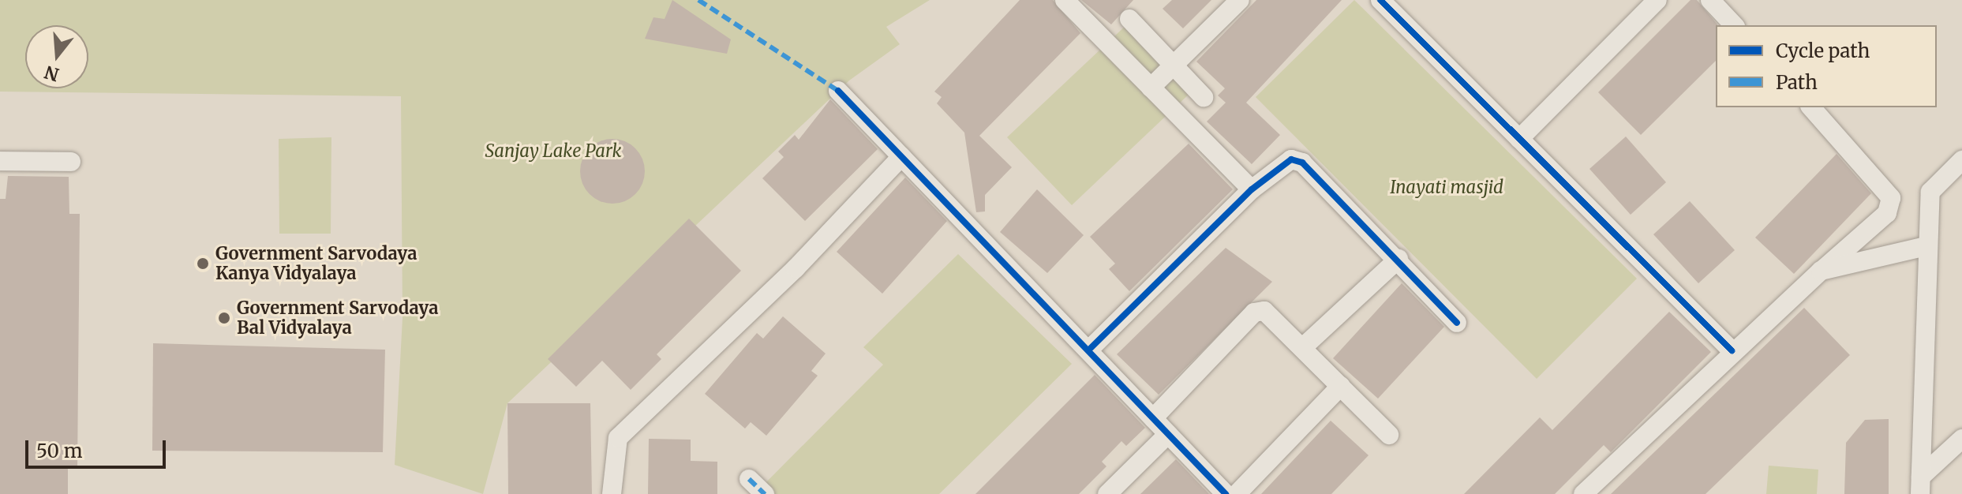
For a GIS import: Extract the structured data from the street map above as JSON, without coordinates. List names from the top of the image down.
{
  "parks": ["Sanjay Lake Park", "Inayati masjid"],
  "places": ["Government Sarvodaya Kanya Vidyalaya", "Government Sarvodaya Bal Vidyalaya"],
  "legend": ["Cycle path", "Path"],
  "scale_bar": "50 m",
  "north": "bottom"
}
